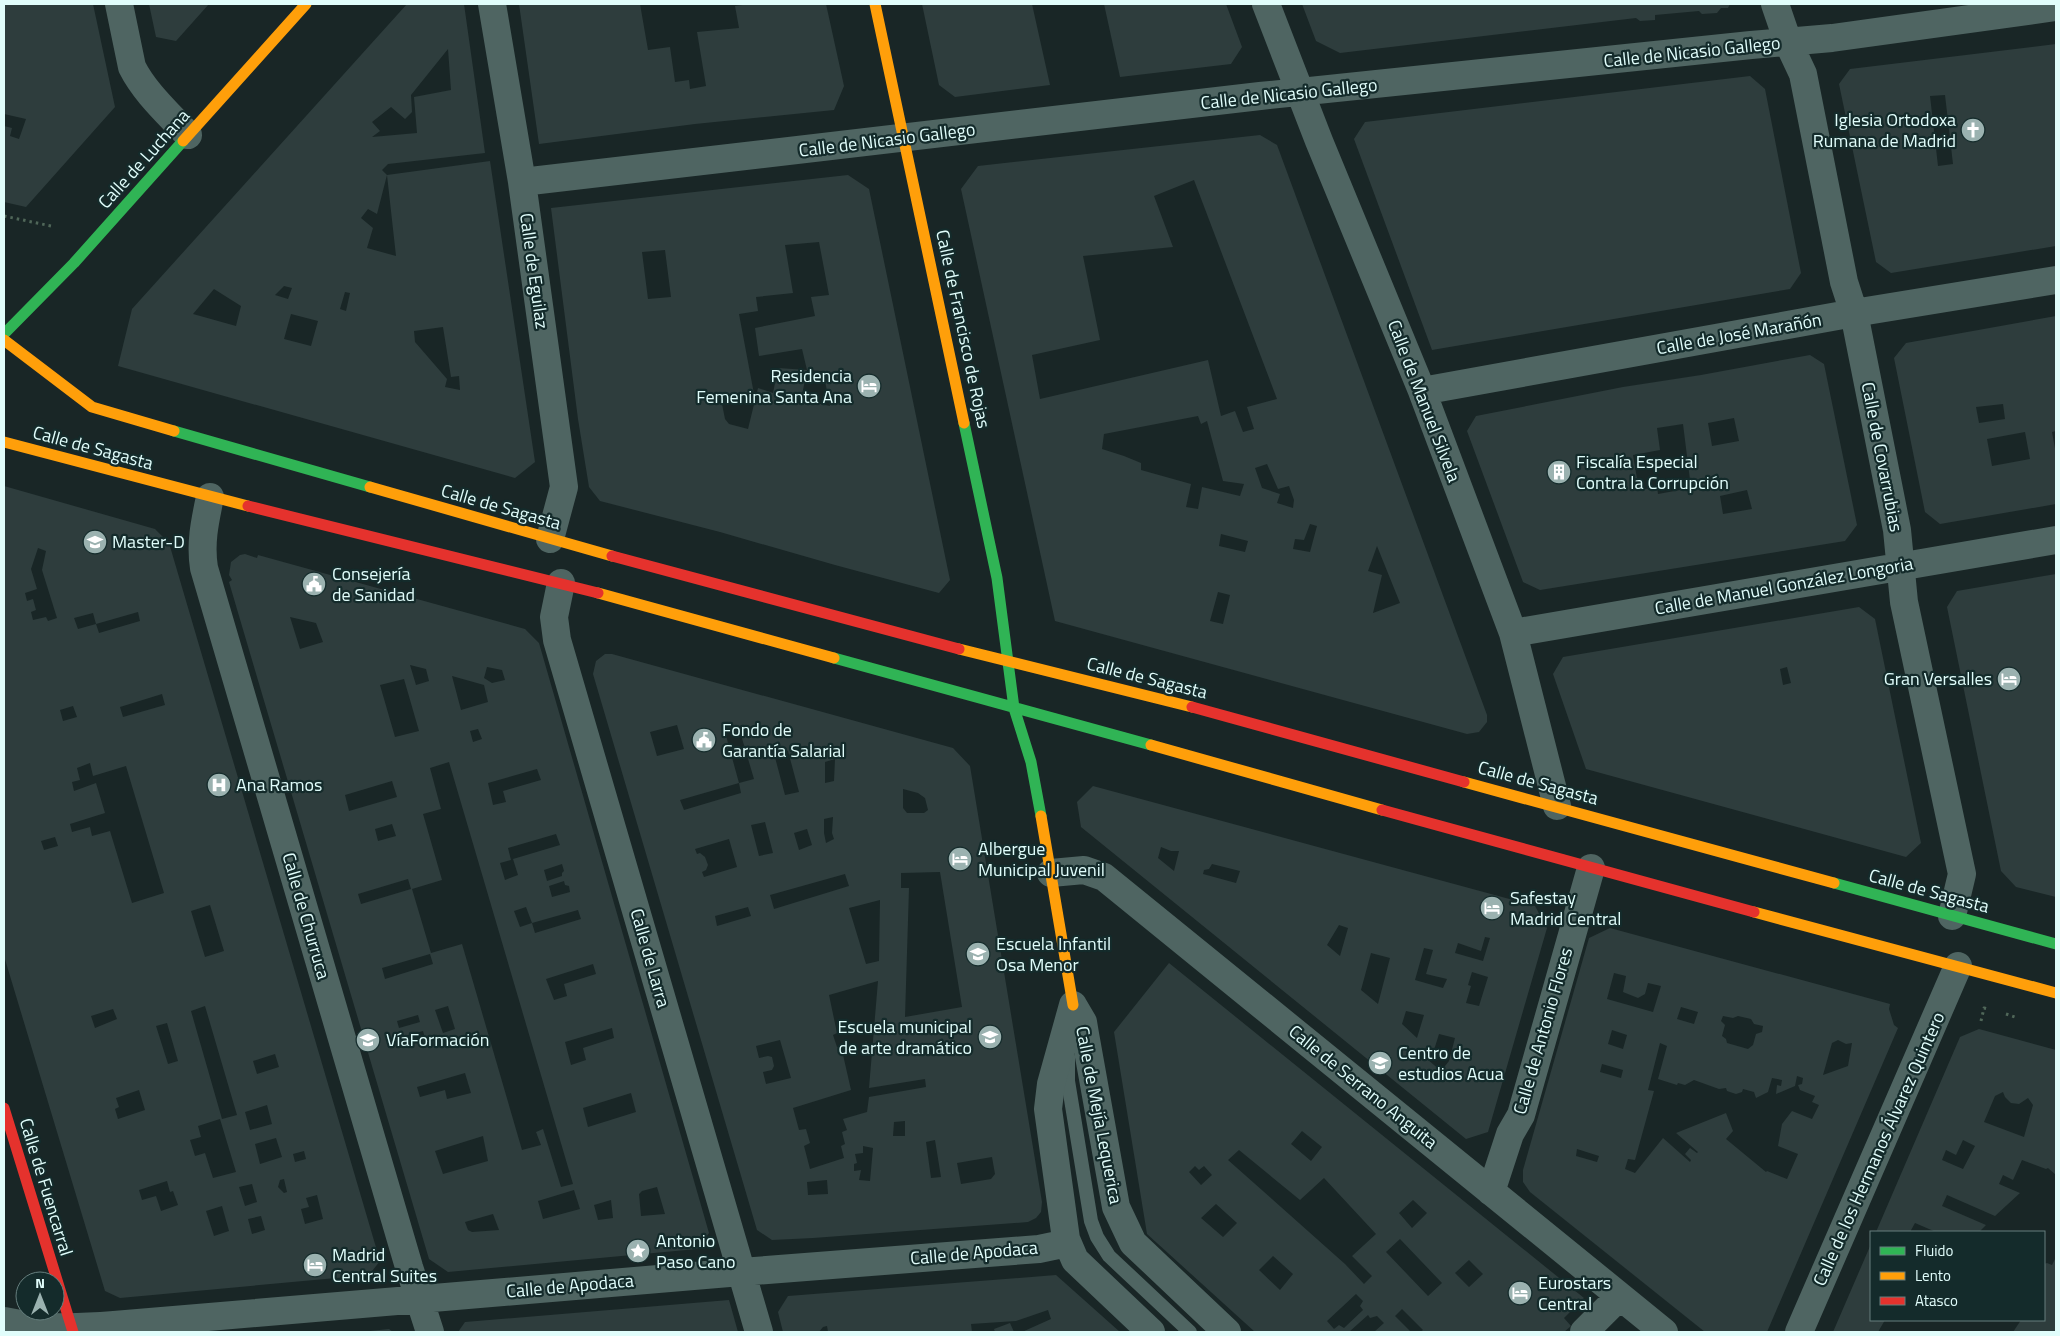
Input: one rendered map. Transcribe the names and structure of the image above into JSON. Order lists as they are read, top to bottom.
{
  "streets": {
    "main road": [
      "Calle de Luchana",
      "Calle de Francisco de Rojas",
      "Calle de Sagasta",
      "Calle de Mejía Lequerica",
      "Calle de Fuencarral"
    ],
    "street": [
      "Calle de Nicasio Gallego",
      "Calle de Eguilaz",
      "Calle de José Marañón",
      "Calle de Manuel Silvela",
      "Calle de Covarrubias",
      "Calle de Manuel González Longoria",
      "Calle de Churruca",
      "Calle de Larra",
      "Calle de Antonio Flores",
      "Calle de Serrano Anguita",
      "Calle de los Hermanos Álvarez Quintero",
      "Calle de Apodaca"
    ]
  },
  "crossings": [
    ["Calle de Nicasio Gallego", "Calle de Eguilaz"],
    ["Calle de Nicasio Gallego", "Calle de Francisco de Rojas"],
    ["Calle de Nicasio Gallego", "Calle de Manuel Silvela"],
    ["Calle de Nicasio Gallego", "Calle de Covarrubias"],
    ["Calle de Eguilaz", "Calle de Sagasta"],
    ["Calle de Francisco de Rojas", "Calle de Sagasta"],
    ["Calle de José Marañón", "Calle de Manuel Silvela"],
    ["Calle de José Marañón", "Calle de Covarrubias"],
    ["Calle de Manuel Silvela", "Calle de Sagasta"],
    ["Calle de Manuel Silvela", "Calle de Manuel González Longoria"],
    ["Calle de Sagasta", "Calle de Covarrubias"],
    ["Calle de Sagasta", "Calle de Churruca"],
    ["Calle de Sagasta", "Calle de Larra"],
    ["Calle de Sagasta", "Calle de Antonio Flores"],
    ["Calle de Sagasta", "Calle de Mejía Lequerica"],
    ["Calle de Sagasta", "Calle de los Hermanos Álvarez Quintero"],
    ["Calle de Covarrubias", "Calle de Manuel González Longoria"],
    ["Calle de Churruca", "Calle de Apodaca"],
    ["Calle de Larra", "Calle de Apodaca"],
    ["Calle de Antonio Flores", "Calle de Serrano Anguita"],
    ["Calle de Serrano Anguita", "Calle de Mejía Lequerica"],
    ["Calle de Mejía Lequerica", "Calle de Apodaca"],
    ["Calle de Fuencarral", "Calle de Apodaca"]
  ],
  "places": {
    "church": ["Iglesia Ortodoxa Rumana de Madrid"],
    "hotel": [
      "Residencia Femenina Santa Ana",
      "Gran Versalles",
      "Albergue Municipal Juvenil",
      "Safestay Madrid Central",
      "Madrid Central Suites",
      "Eurostars Central"
    ],
    "building": ["Fiscalía Especial Contra la Corrupción"],
    "school or university": [
      "Master-D",
      "Escuela Infantil Osa Menor",
      "Escuela municipal de arte dramático",
      "VíaFormación",
      "Centro de estudios Acua"
    ],
    "public building": ["Consejería de Sanidad", "Fondo de Garantía Salarial"],
    "hospital": ["Ana Ramos"],
    "place": ["Antonio Paso Cano"]
  },
  "legend": ["Fluido", "Lento", "Atasco"],
  "north": "top"
}
